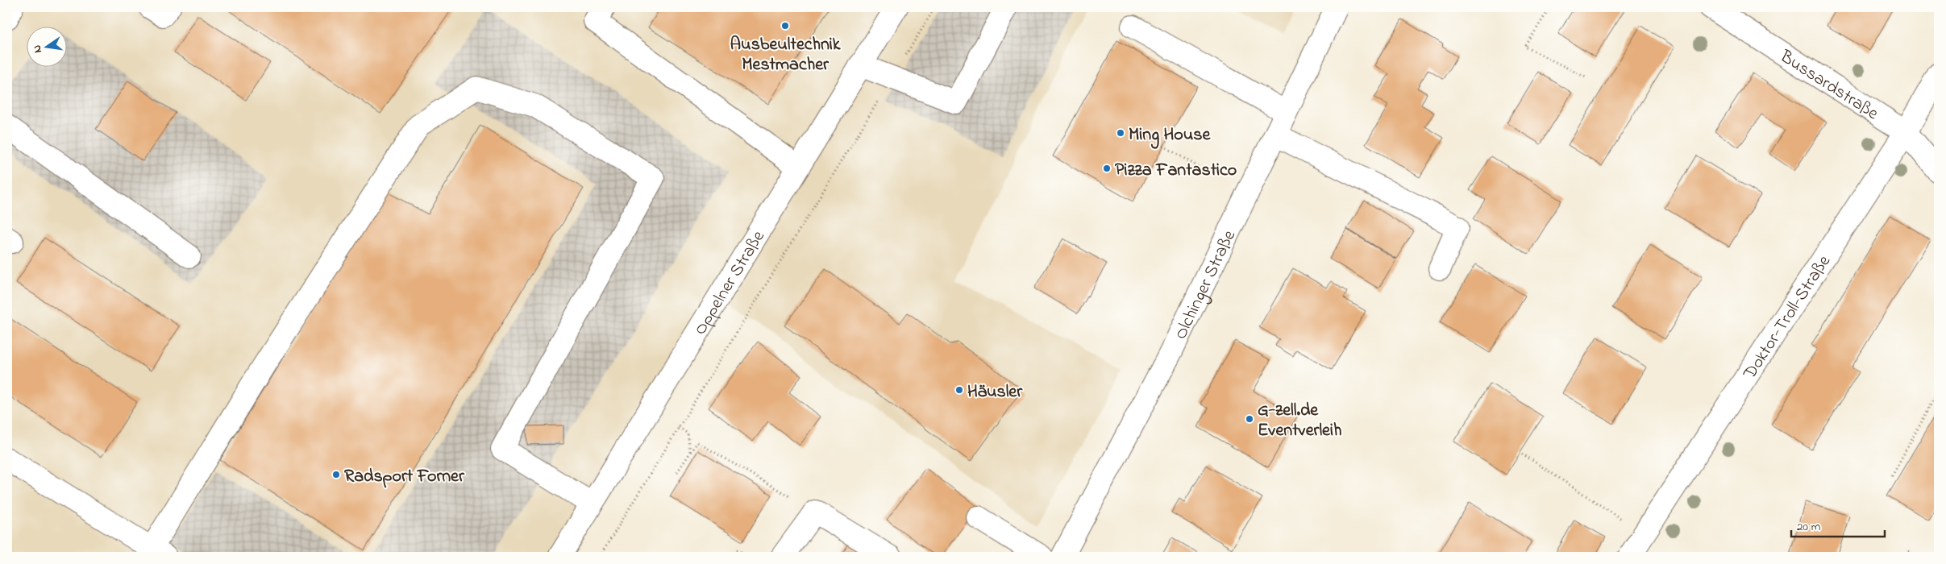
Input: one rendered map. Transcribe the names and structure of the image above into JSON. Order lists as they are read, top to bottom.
{
  "streets": {
    "street": [
      "Bussardstraße",
      "Oppelner Straße",
      "Olchinger Straße",
      "Doktor-Troll-Straße"
    ]
  },
  "crossings": [
    ["Bussardstraße", "Doktor-Troll-Straße"]
  ],
  "places": [
    "Ausbeultechnik Mestmacher",
    "Ming House",
    "Pizza Fantastico",
    "Häusler",
    "G-zell.de Eventverleih",
    "Radsport Forner"
  ],
  "scale_bar": "20 m",
  "north": "left"
}
